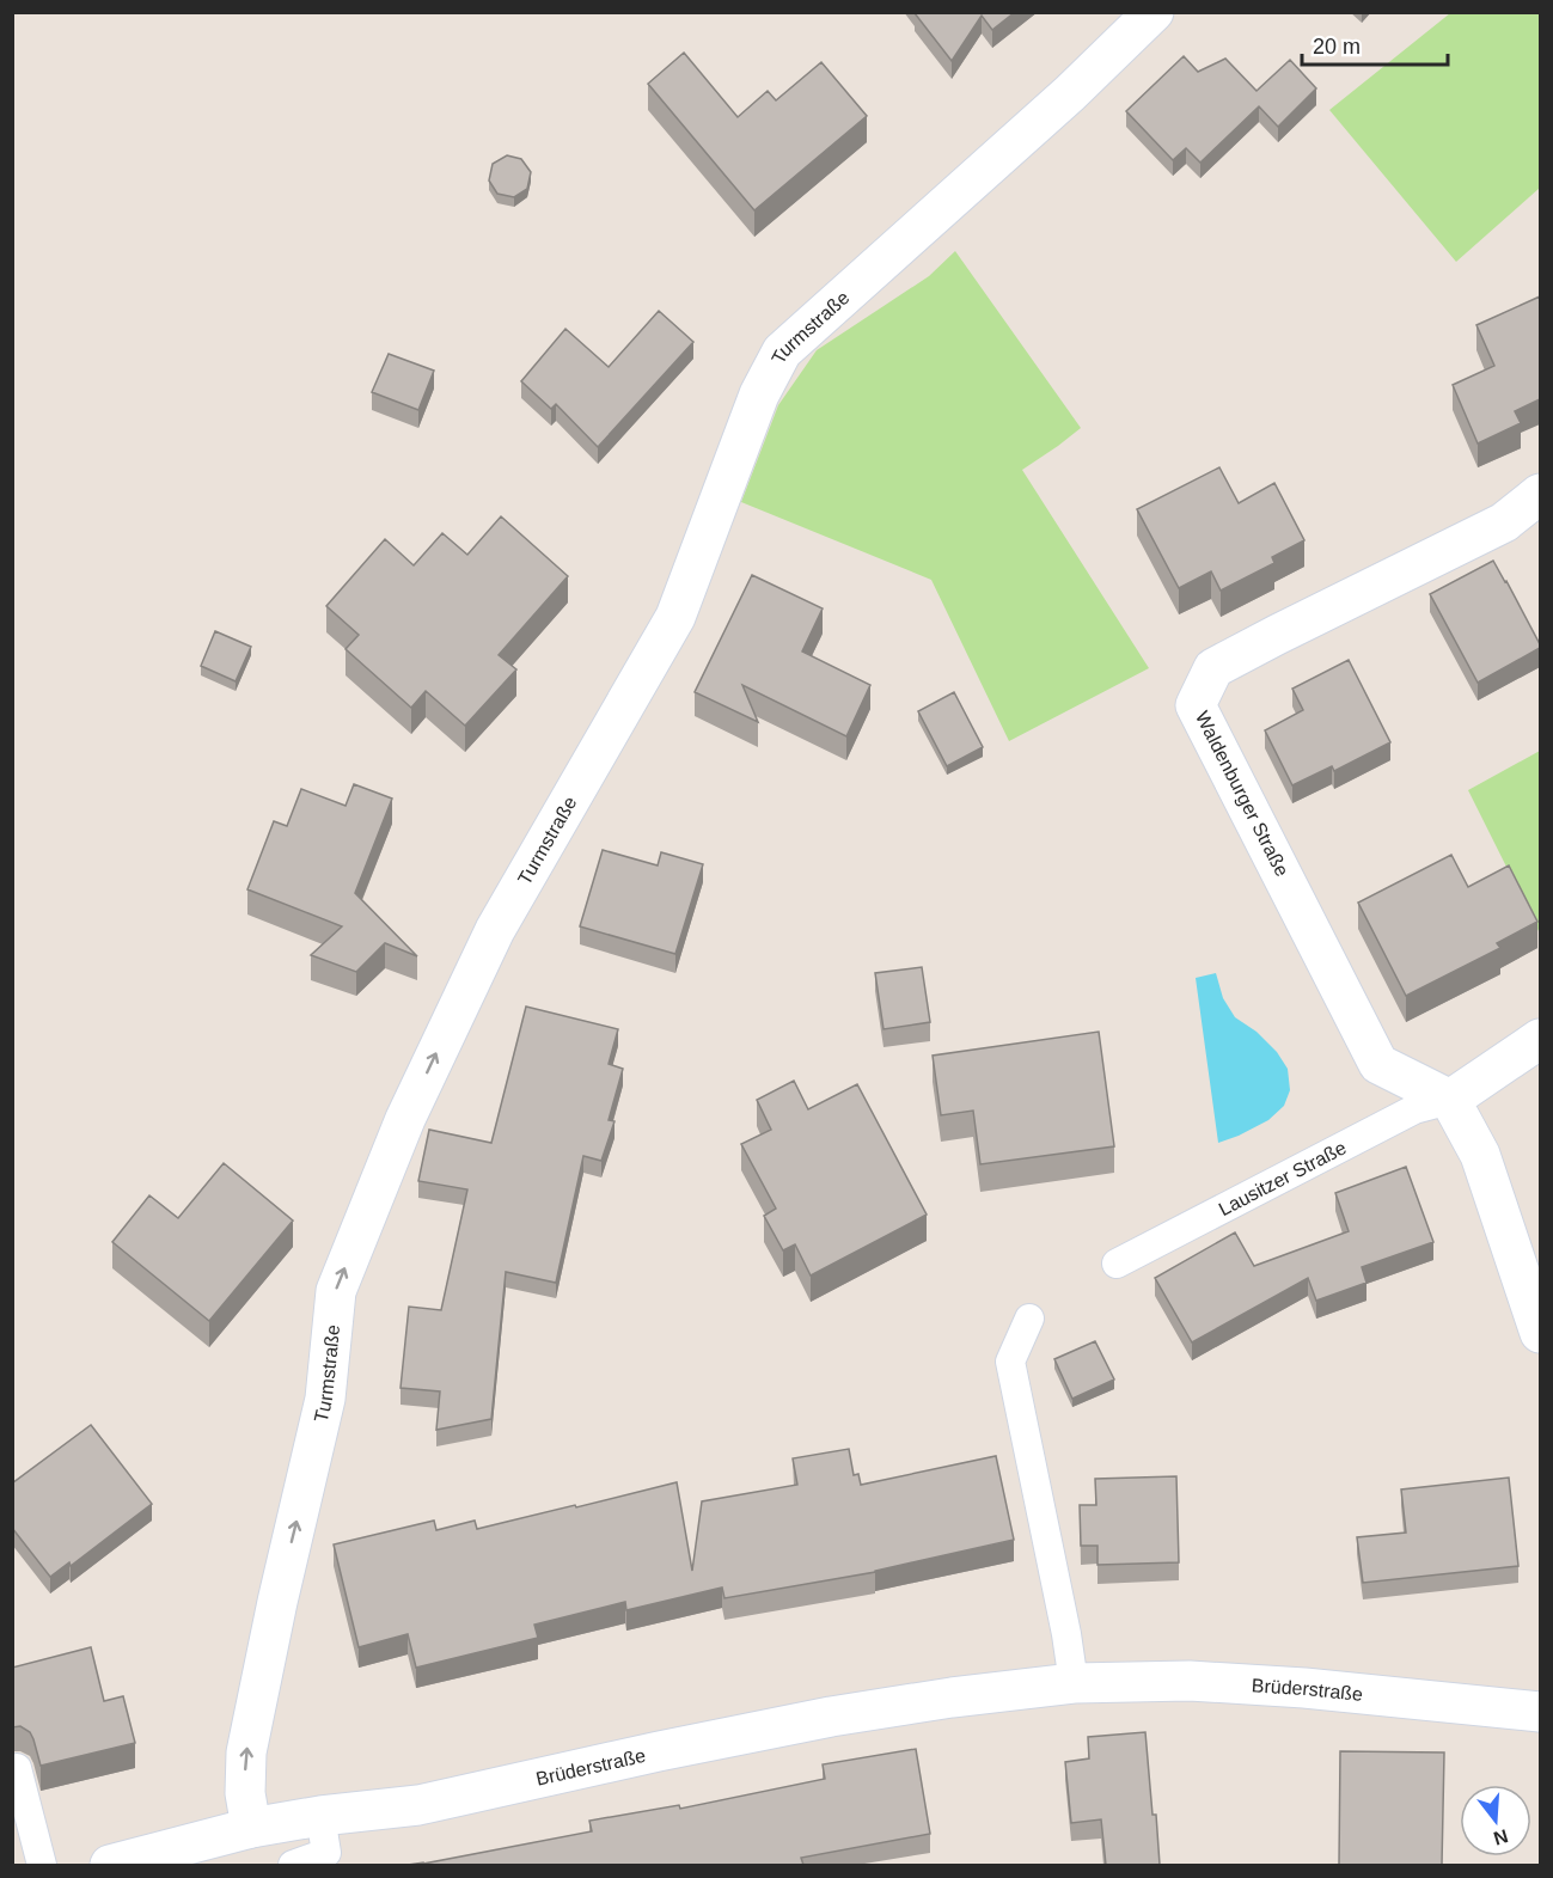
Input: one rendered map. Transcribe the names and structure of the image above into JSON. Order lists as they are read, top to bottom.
{
  "streets": {
    "street": [
      "Turmstraße",
      "Waldenburger Straße",
      "Lausitzer Straße",
      "Brüderstraße"
    ]
  },
  "crossings": [
    ["Turmstraße", "Brüderstraße"],
    ["Waldenburger Straße", "Lausitzer Straße"]
  ],
  "one_way": ["Turmstraße"],
  "scale_bar": "20 m",
  "north": "bottom"
}
